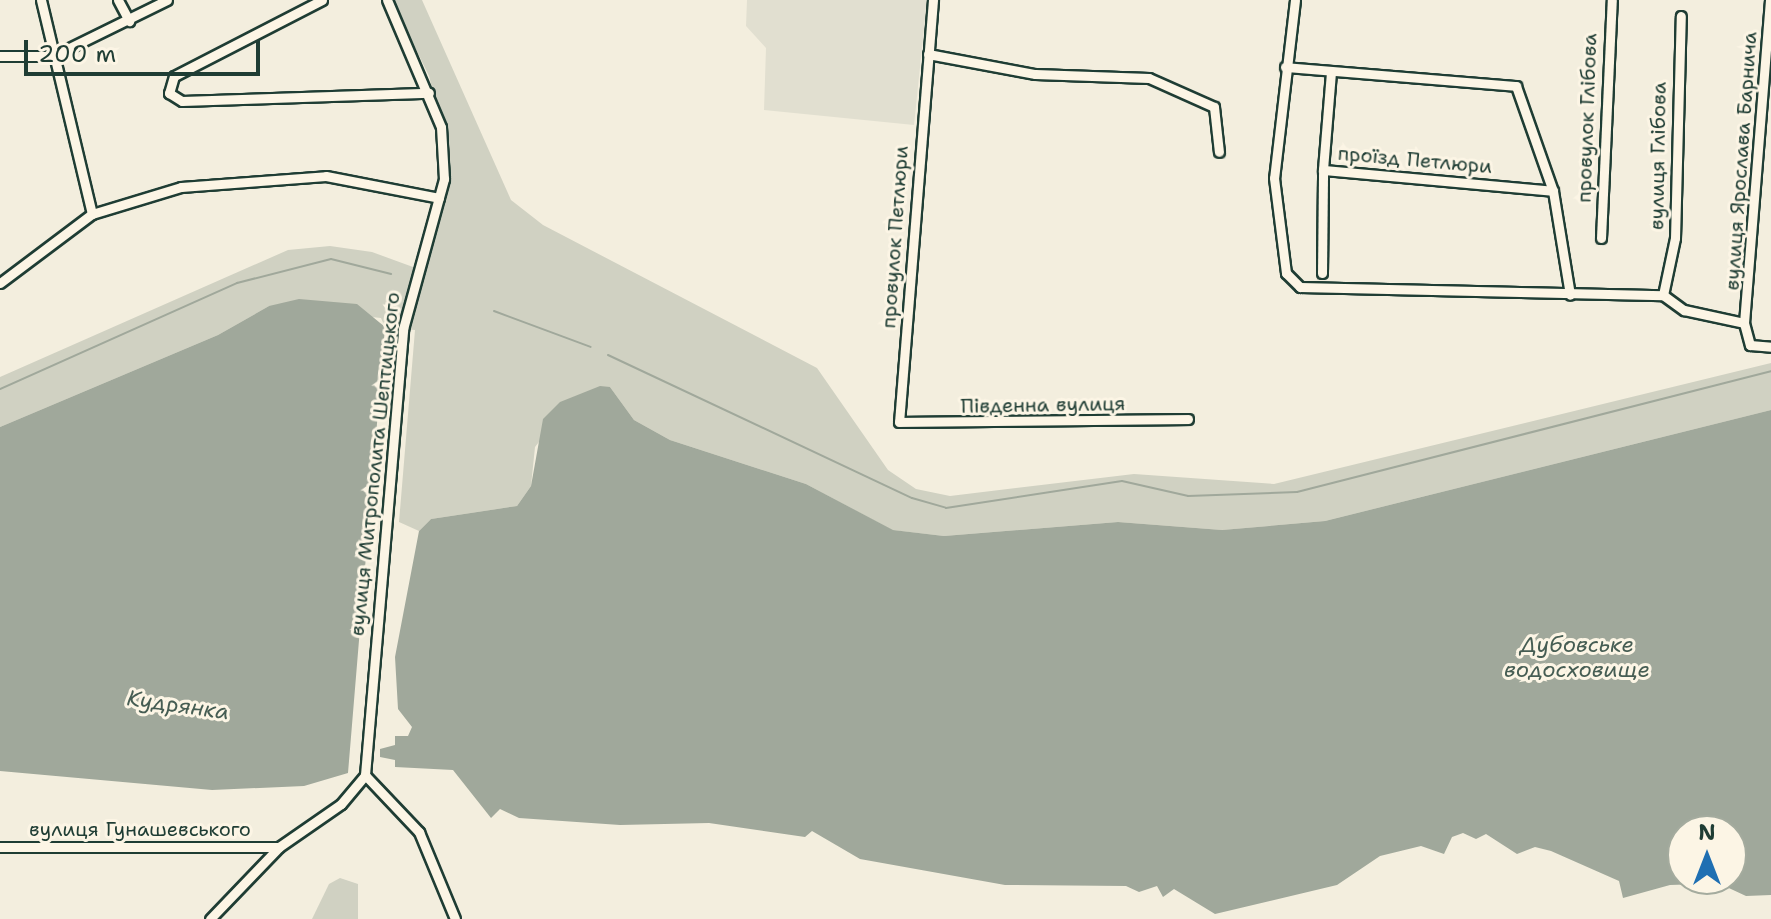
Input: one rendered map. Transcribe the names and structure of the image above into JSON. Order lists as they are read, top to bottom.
{
  "streets": {
    "street": [
      "провулок Глібова",
      "вулиця Глібова",
      "проїзд Петлюри",
      "вулиця Ярослава Барнича",
      "провулок Петлюри",
      "Південна вулиця",
      "вулиця Митрополита Шептицького",
      "вулиця Гунашевського"
    ]
  },
  "crossings": [
    ["провулок Петлюри", "Південна вулиця"]
  ],
  "water": ["Дубовське водосховище", "Кудрянка"],
  "scale_bar": "200 m",
  "north": "top"
}
